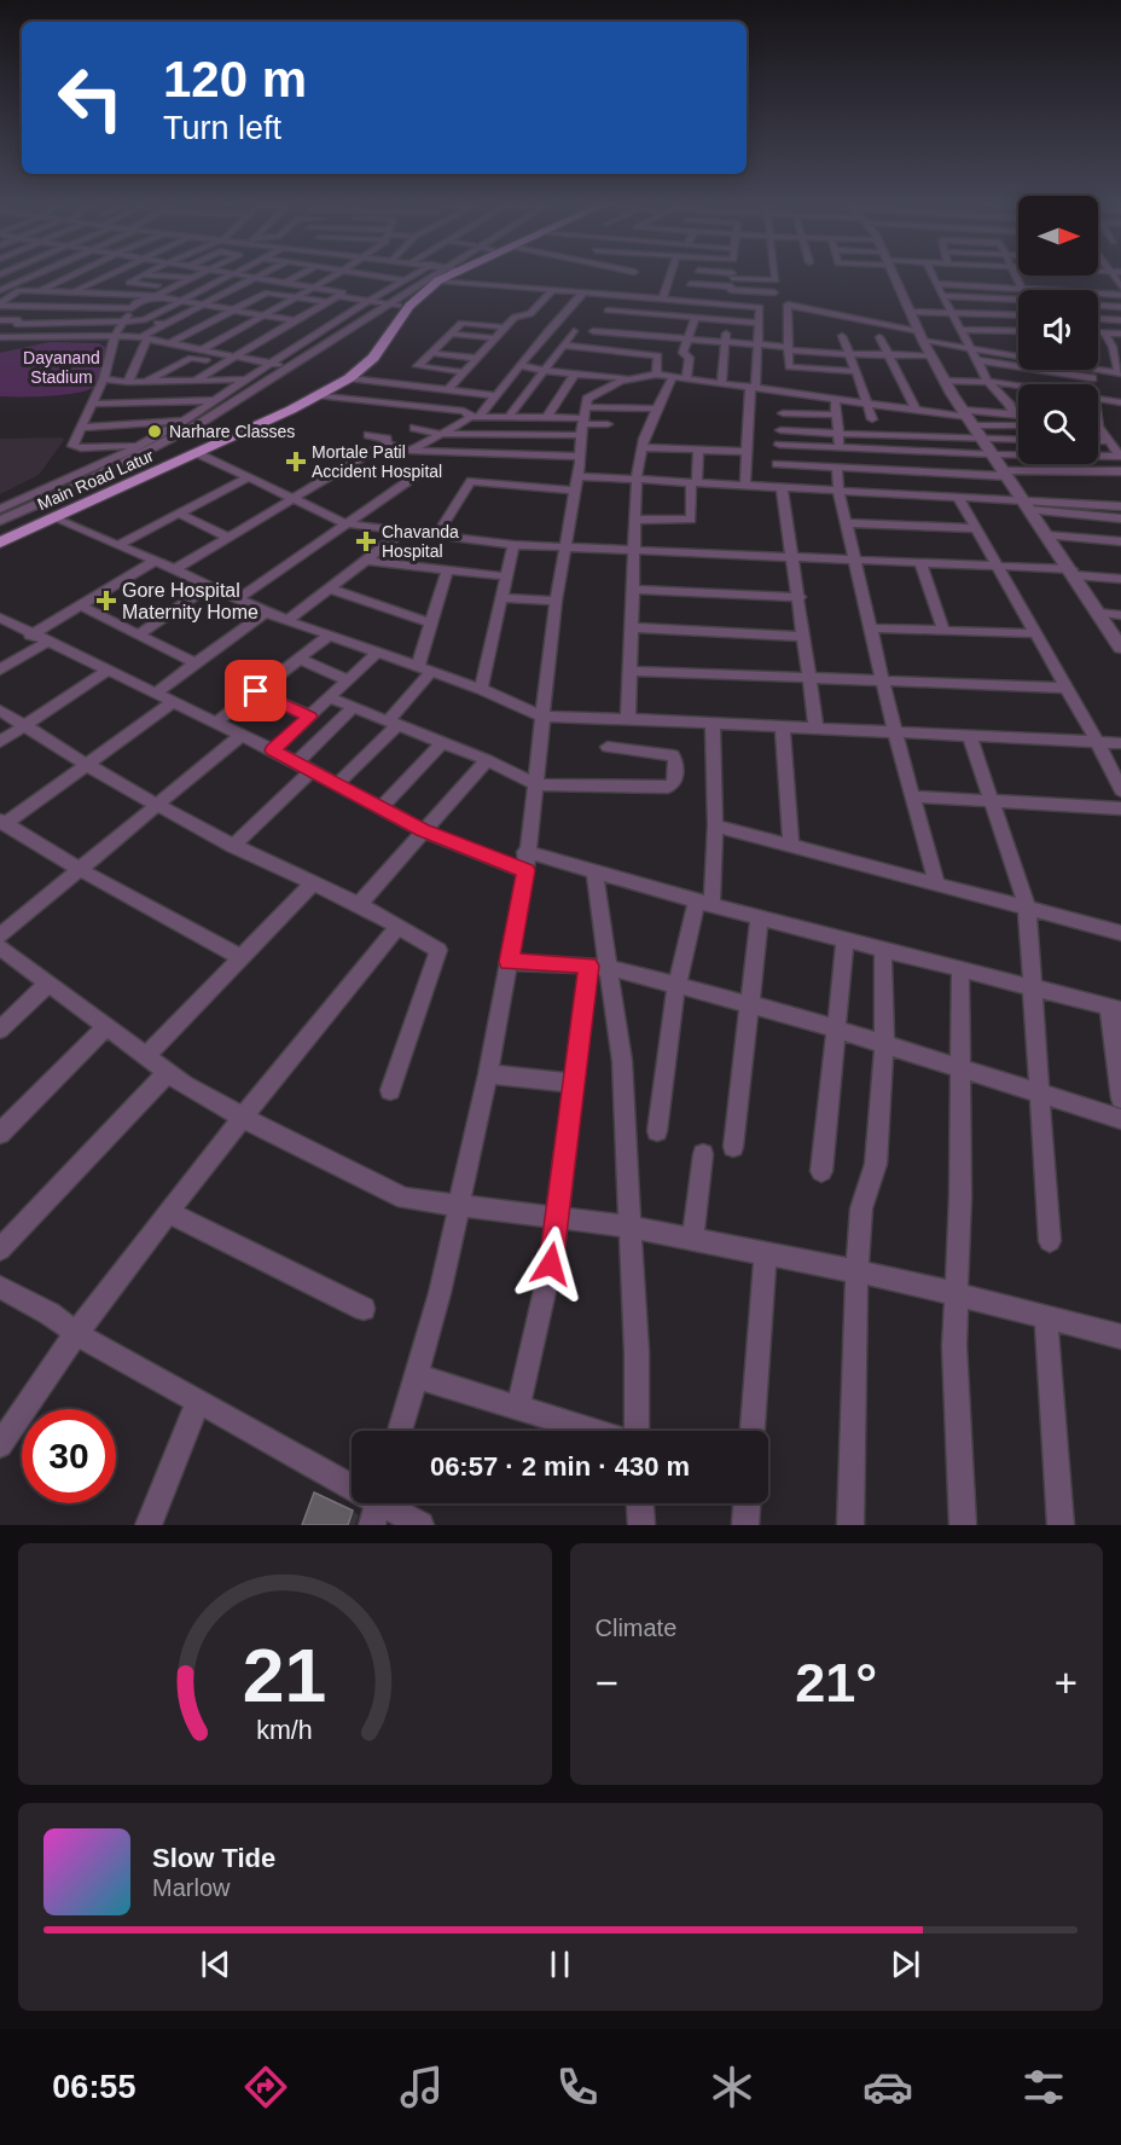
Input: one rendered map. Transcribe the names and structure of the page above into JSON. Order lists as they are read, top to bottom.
{
  "streets": {
    "main road": ["Main Road Latur"]
  },
  "parks": ["Dayanand Stadium"],
  "places": {
    "other": ["Narhare Classes"],
    "health": ["Mortale Patil Accident Hospital", "Chavanda Hospital", "Gore Hospital Maternity Home"]
  },
  "north": "right",
  "page": {
    "turn": ["120 m", "Turn left"],
    "limit": "30",
    "trip": "06:57 · 2 min · 430 m",
    "tile": "Climate",
    "heat": ["−", "21°", "+"],
    "song": ["Slow Tide", "Marlow"],
    "tabs": "06:55",
    "gauge": ["21", "km/h"]
  }
}
